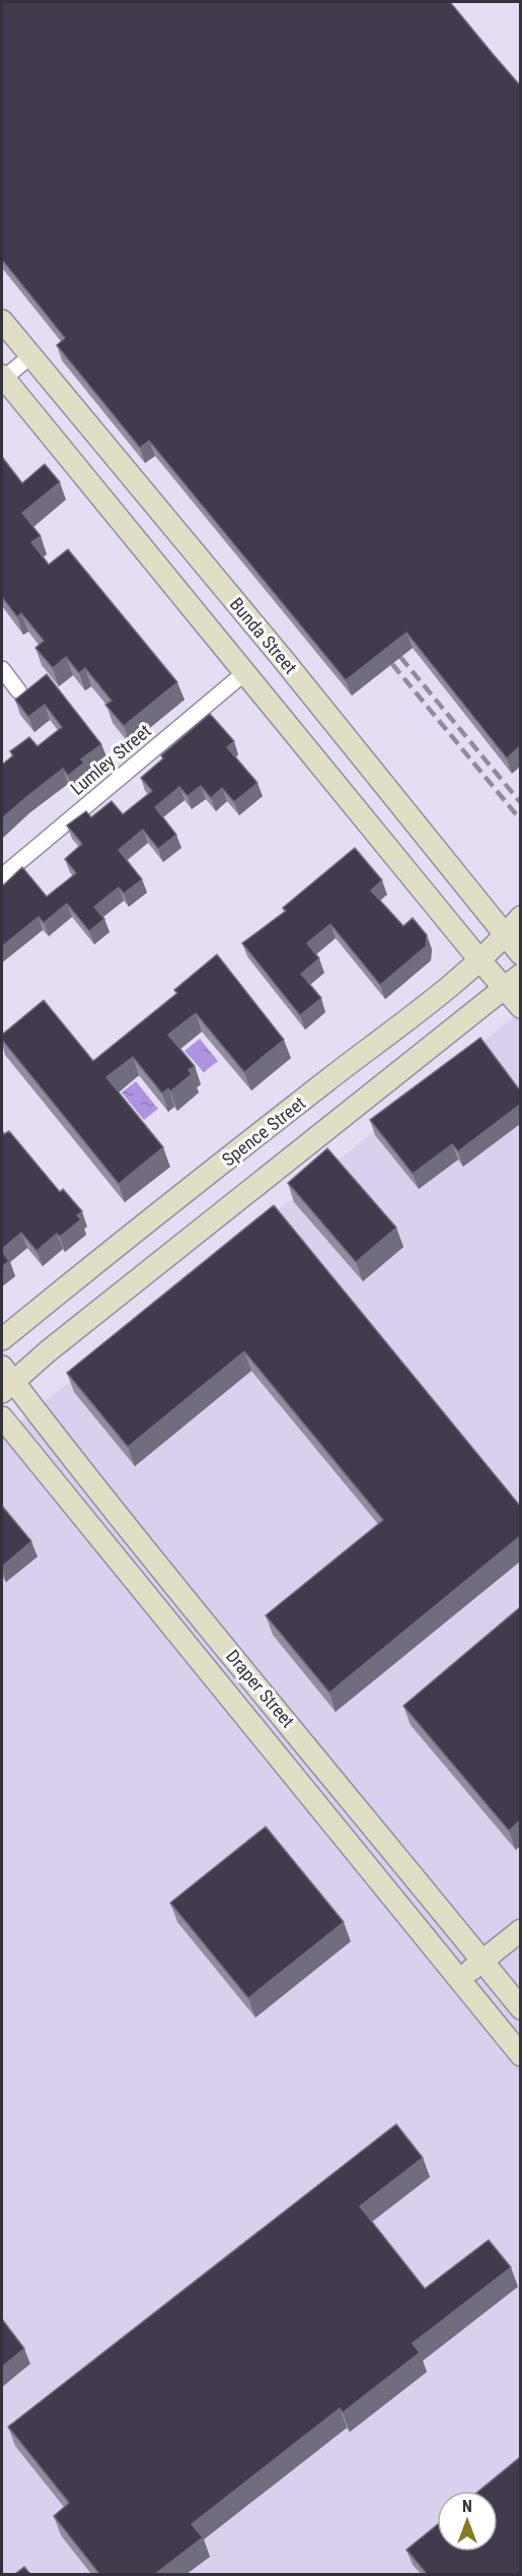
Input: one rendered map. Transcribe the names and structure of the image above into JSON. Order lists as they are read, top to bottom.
{
  "streets": {
    "street": [
      "Bunda Street",
      "Lumley Street",
      "Spence Street",
      "Draper Street"
    ]
  },
  "crossings": [
    ["Bunda Street", "Lumley Street"],
    ["Bunda Street", "Spence Street"],
    ["Spence Street", "Draper Street"]
  ],
  "north": "top"
}
